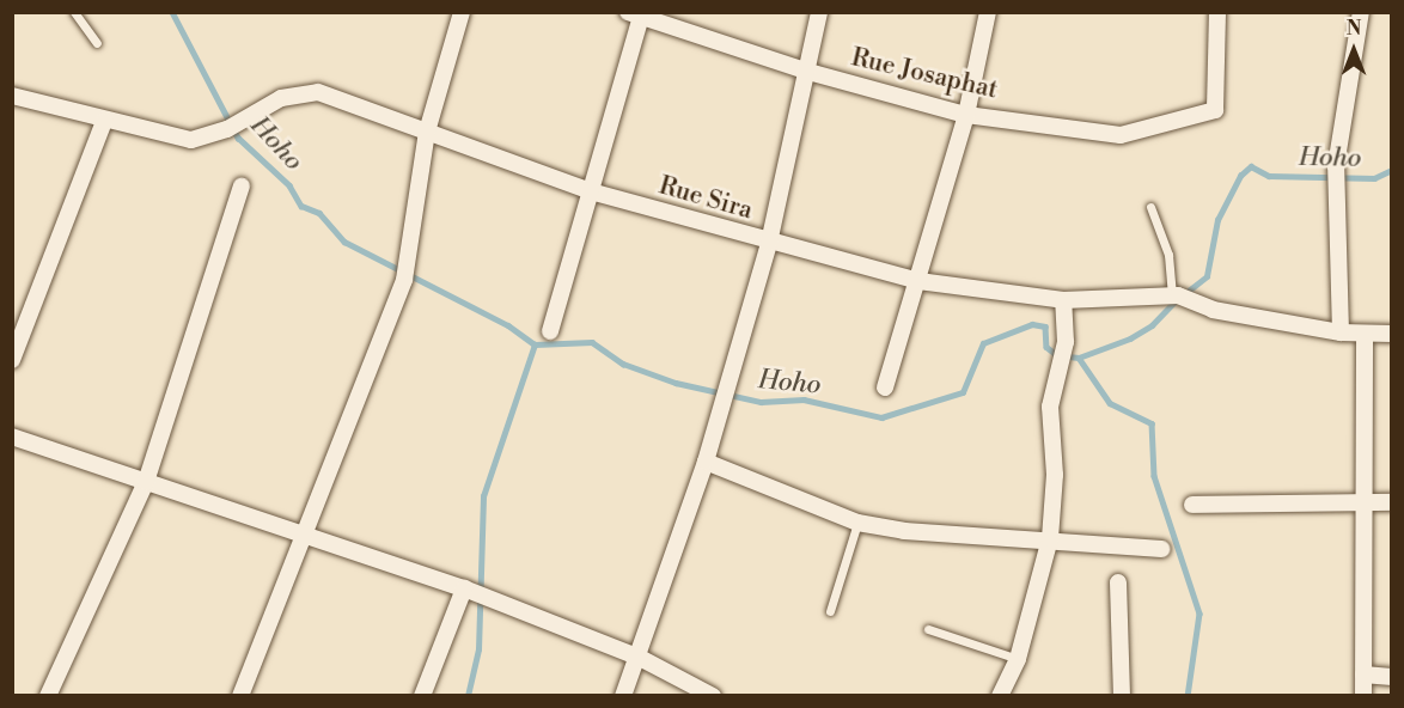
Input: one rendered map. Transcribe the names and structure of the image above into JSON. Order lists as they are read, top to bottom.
{
  "streets": {
    "street": ["Rue Josaphat", "Rue Sira"]
  },
  "water": ["Hoho"],
  "north": "top"
}
